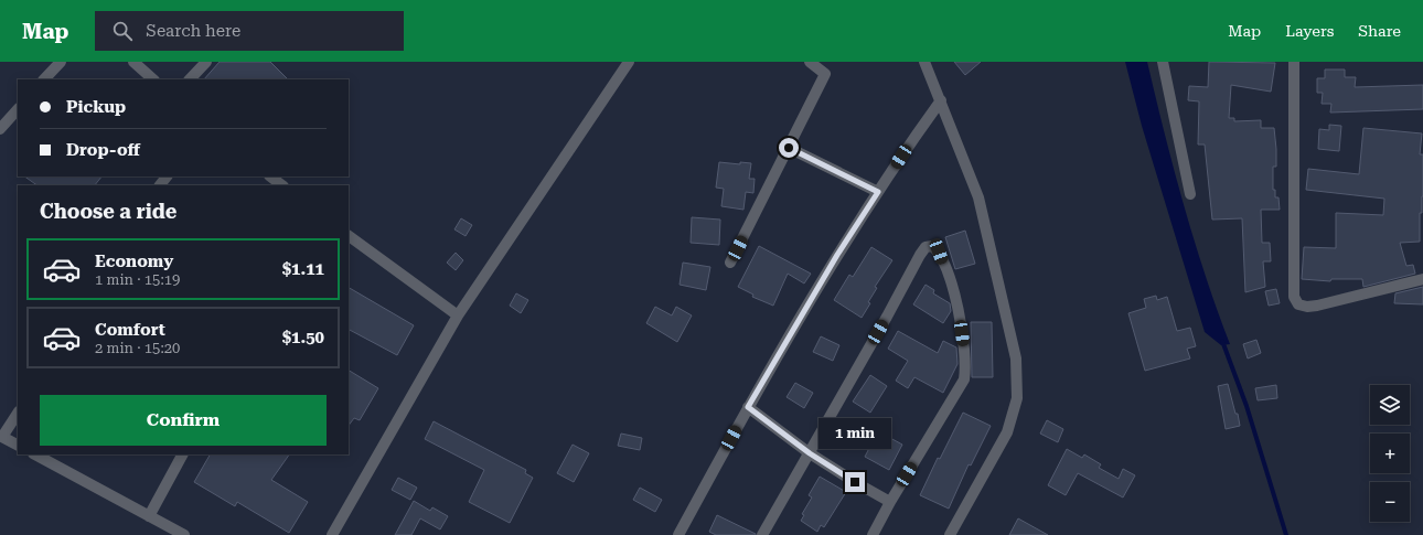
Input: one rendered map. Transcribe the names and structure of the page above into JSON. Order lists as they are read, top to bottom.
{
  "page": {
    "header": "Map",
    "search": "Search here",
    "nav": ["Map", "Layers", "Share"],
    "banner": ["Pickup", "Drop-off"],
    "heading": "Choose a ride",
    "list": [
      {
        "name": "Economy",
        "note": "1 min · 15:19",
        "value": "$1.11"
      },
      {
        "name": "Comfort",
        "note": "2 min · 15:20",
        "value": "$1.50"
      }
    ],
    "map_buttons": ["+", "−"],
    "buttons": "Confirm",
    "bubble": "1 min"
  }
}
